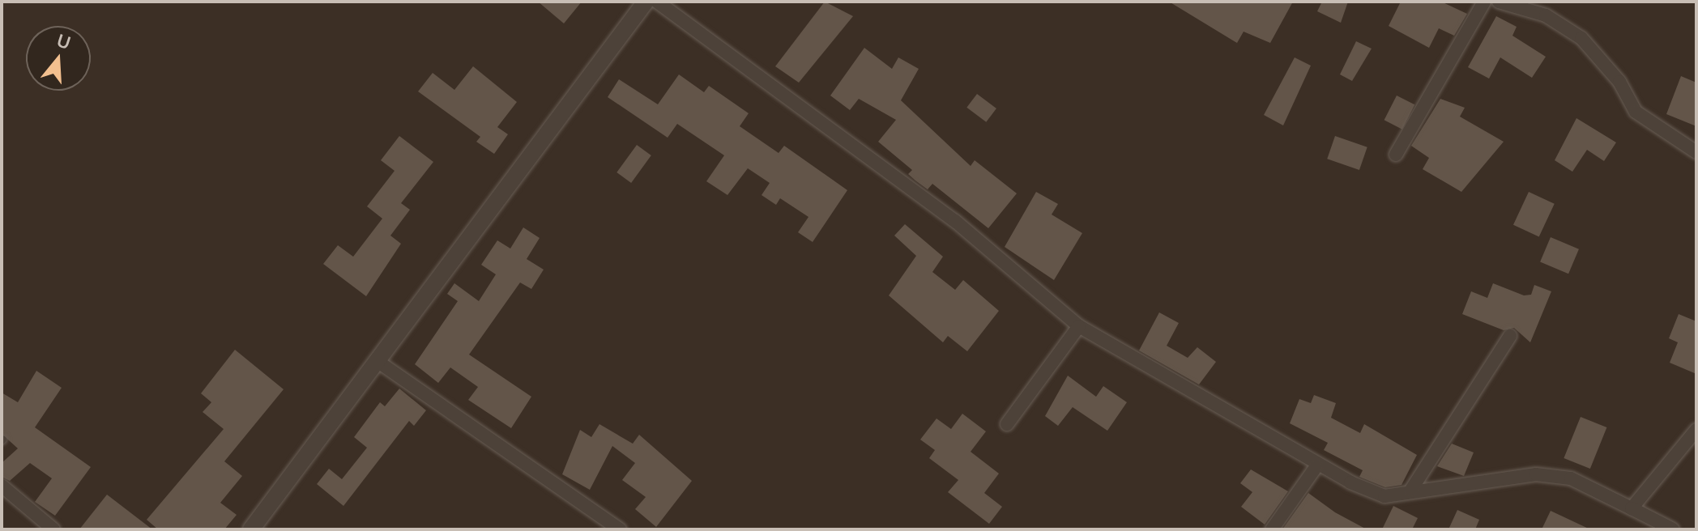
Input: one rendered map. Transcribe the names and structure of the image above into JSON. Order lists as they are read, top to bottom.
{
  "north": "top"
}
